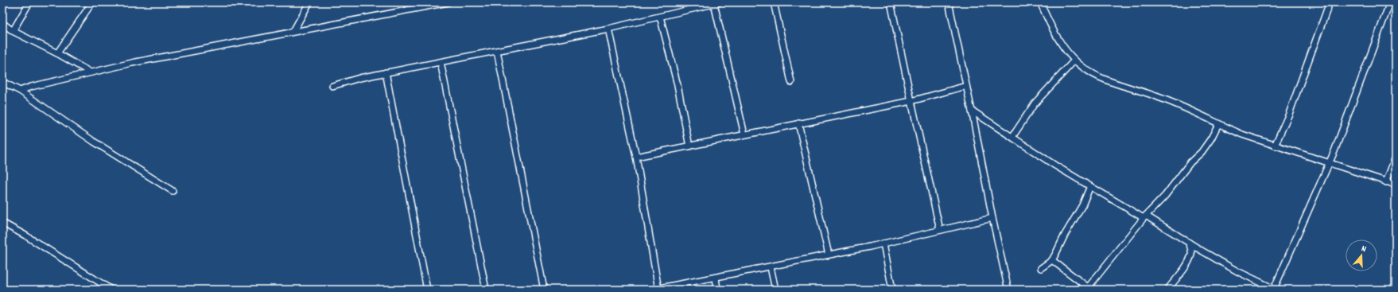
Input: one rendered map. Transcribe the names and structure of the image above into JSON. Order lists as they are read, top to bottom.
{
  "north": "top"
}
